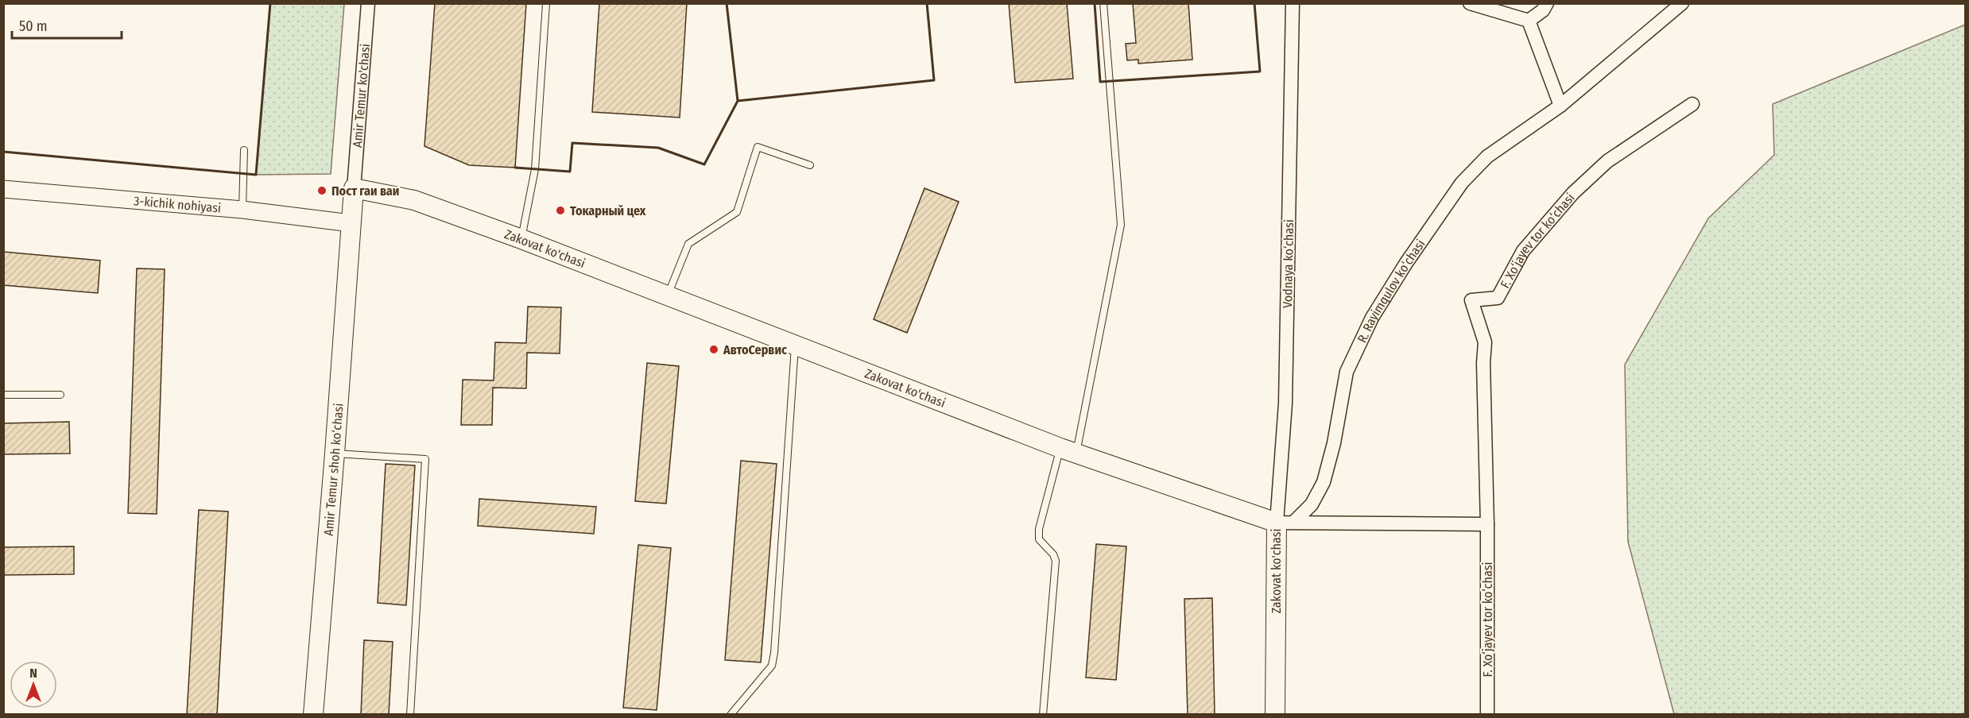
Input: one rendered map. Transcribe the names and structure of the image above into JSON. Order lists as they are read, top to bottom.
{
  "streets": {
    "main road": ["Zakovat ko'chasi", "Amir Temur shoh ko‘chasi"],
    "street": [
      "Amir Temur ko'chasi",
      "3-kichik nohiyasi",
      "F. Xo‘jayev tor ko‘chasi",
      "Vodnaya ko‘chasi",
      "R. Rayimqulov ko‘chasi"
    ]
  },
  "crossings": [
    ["Amir Temur ko'chasi", "Zakovat ko'chasi"],
    ["Amir Temur ko'chasi", "Amir Temur shoh ko‘chasi"],
    ["3-kichik nohiyasi", "Amir Temur shoh ko‘chasi"],
    ["Zakovat ko'chasi", "Vodnaya ko‘chasi"],
    ["Zakovat ko'chasi", "R. Rayimqulov ko‘chasi"],
    ["Zakovat ko'chasi", "Amir Temur shoh ko‘chasi"],
    ["Vodnaya ko‘chasi", "R. Rayimqulov ko‘chasi"]
  ],
  "places": ["Пост гаи ваи", "Токарный цех", "АвтоСервис"],
  "scale_bar": "50 m",
  "north": "top"
}
